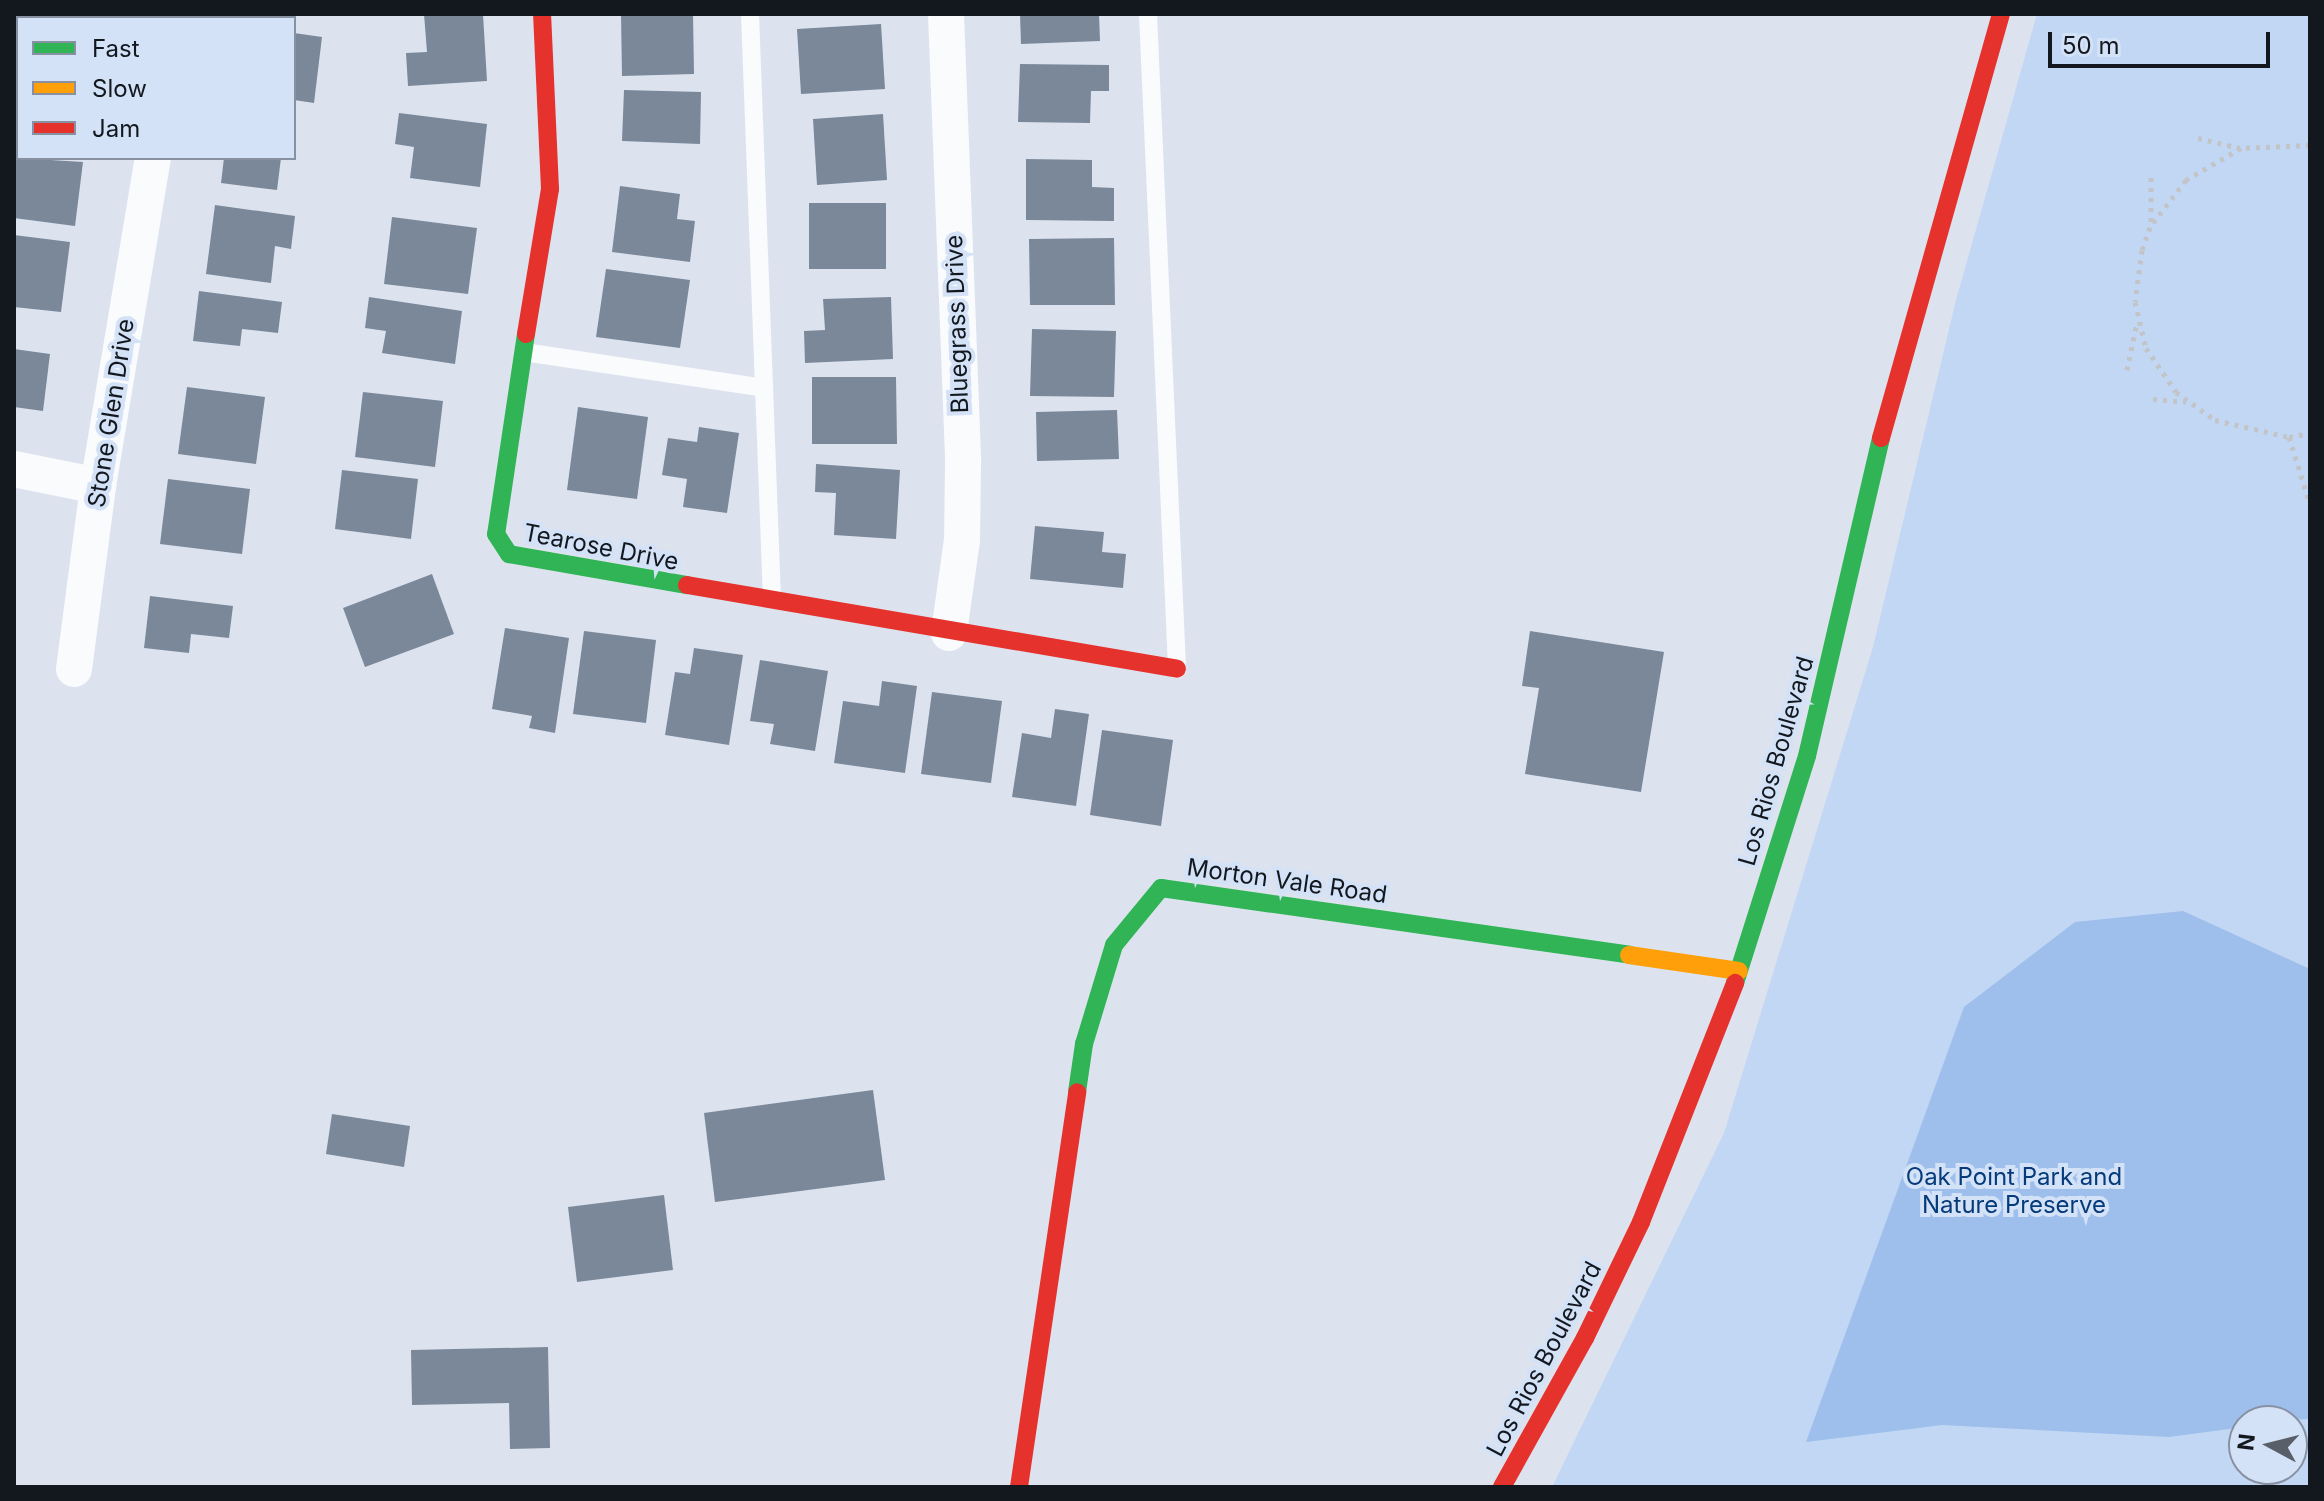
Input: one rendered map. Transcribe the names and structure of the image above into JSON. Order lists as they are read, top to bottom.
{
  "streets": {
    "street": [
      "Bluegrass Drive",
      "Stone Glen Drive",
      "Tearose Drive",
      "Los Rios Boulevard",
      "Morton Vale Road"
    ]
  },
  "crossings": [
    ["Bluegrass Drive", "Tearose Drive"],
    ["Los Rios Boulevard", "Morton Vale Road"]
  ],
  "parks": ["Oak Point Park and Nature Preserve"],
  "legend": ["Fast", "Slow", "Jam"],
  "scale_bar": "50 m",
  "north": "left"
}
